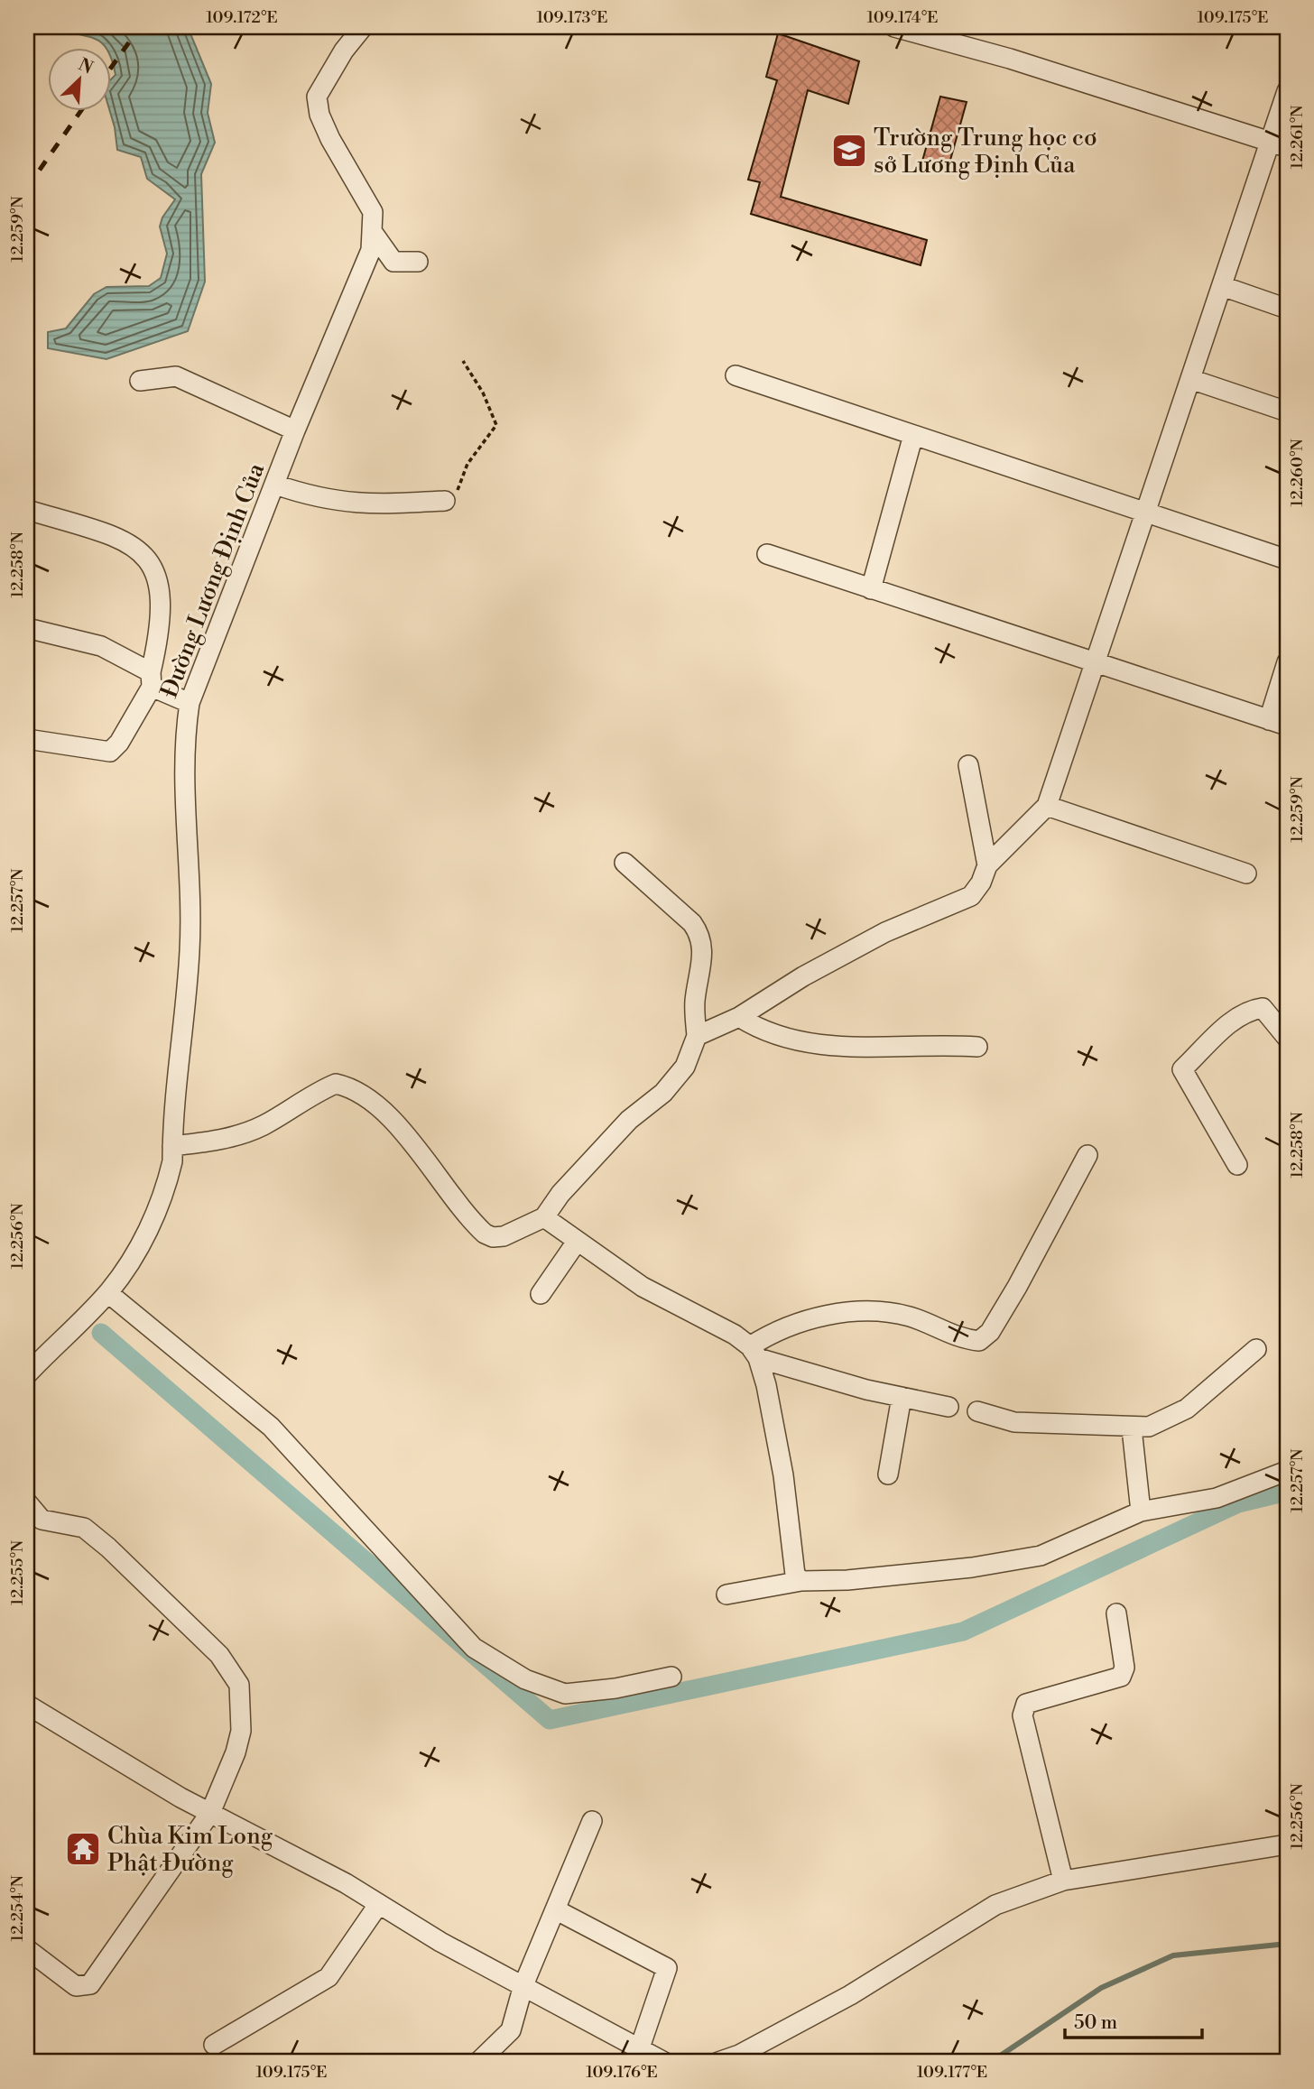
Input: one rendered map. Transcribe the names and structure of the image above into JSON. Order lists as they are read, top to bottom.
{
  "streets": {
    "street": ["Đường Lương Định Của"]
  },
  "places": {
    "school or university": ["Trường Trung học cơ sở Lương Định Của"],
    "temple": ["Chùa Kim Long Phật Đường"]
  },
  "scale_bar": "50 m",
  "north": "top right",
  "coordinates": [
    "109.172°E",
    "109.173°E",
    "109.174°E",
    "109.175°E",
    "12.261°N",
    "12.259°N",
    "12.260°N",
    "12.258°N",
    "12.257°N",
    "12.256°N",
    "12.255°N",
    "12.254°N",
    "109.176°E",
    "109.177°E"
  ]
}
